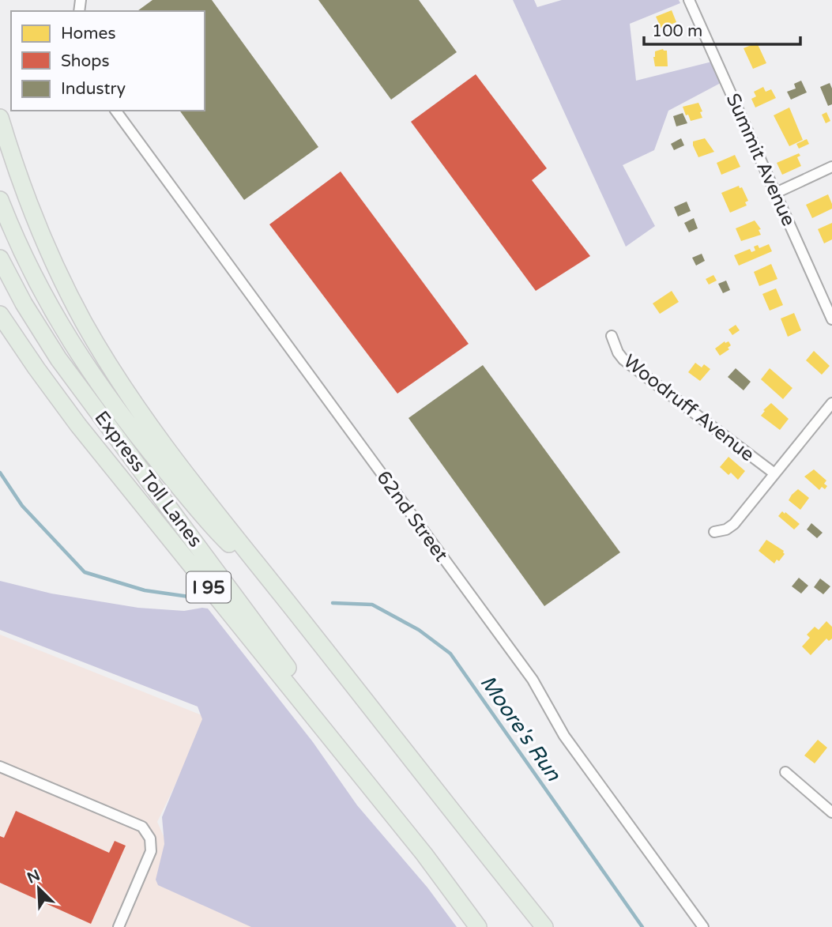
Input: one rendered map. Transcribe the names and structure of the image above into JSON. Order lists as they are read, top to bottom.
{
  "streets": {
    "highway": ["Express Toll Lanes", "I 95"],
    "street": ["Summit Avenue", "Woodruff Avenue", "62nd Street"]
  },
  "crossings": [
    ["Express Toll Lanes", "I 95"]
  ],
  "water": ["Moore's Run"],
  "legend": ["Homes", "Shops", "Industry"],
  "scale_bar": "100 m",
  "north": "top left"
}
